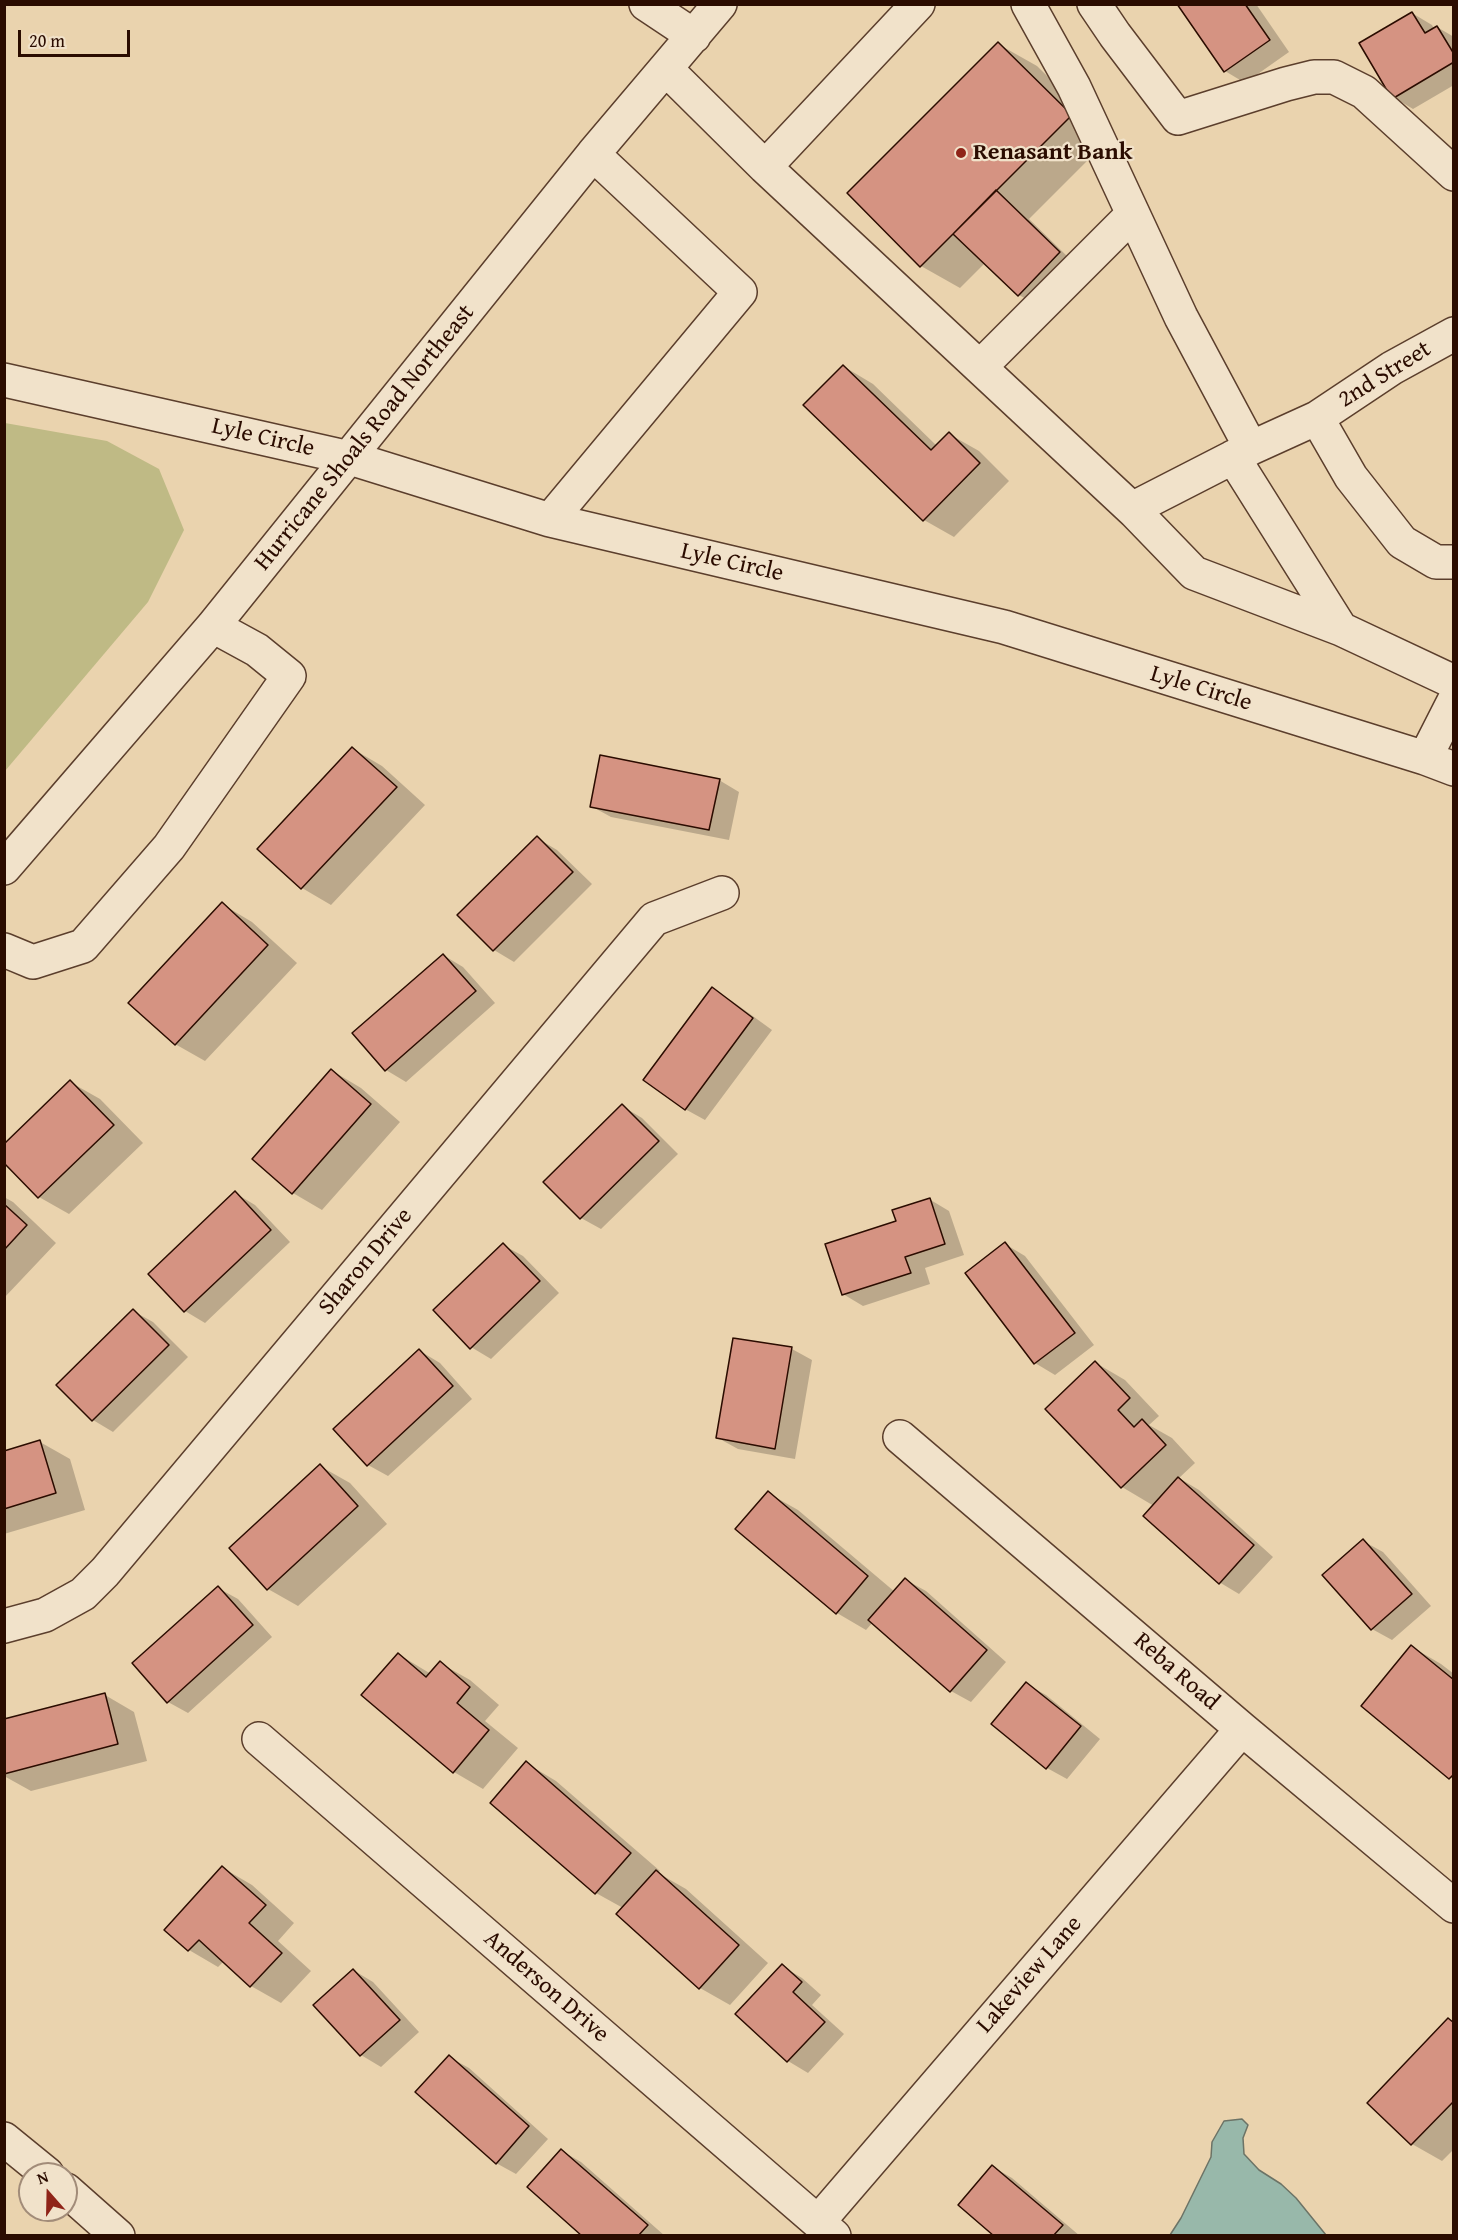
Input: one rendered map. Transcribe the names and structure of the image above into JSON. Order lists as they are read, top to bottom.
{
  "streets": {
    "street": [
      "2nd Street",
      "Lyle Circle",
      "Hurricane Shoals Road Northeast",
      "Sharon Drive",
      "Reba Road",
      "Lakeview Lane",
      "Anderson Drive"
    ]
  },
  "crossings": [
    ["Lyle Circle", "Hurricane Shoals Road Northeast"],
    ["Reba Road", "Lakeview Lane"],
    ["Lakeview Lane", "Anderson Drive"]
  ],
  "places": ["Renasant Bank"],
  "scale_bar": "20 m",
  "north": "top"
}
